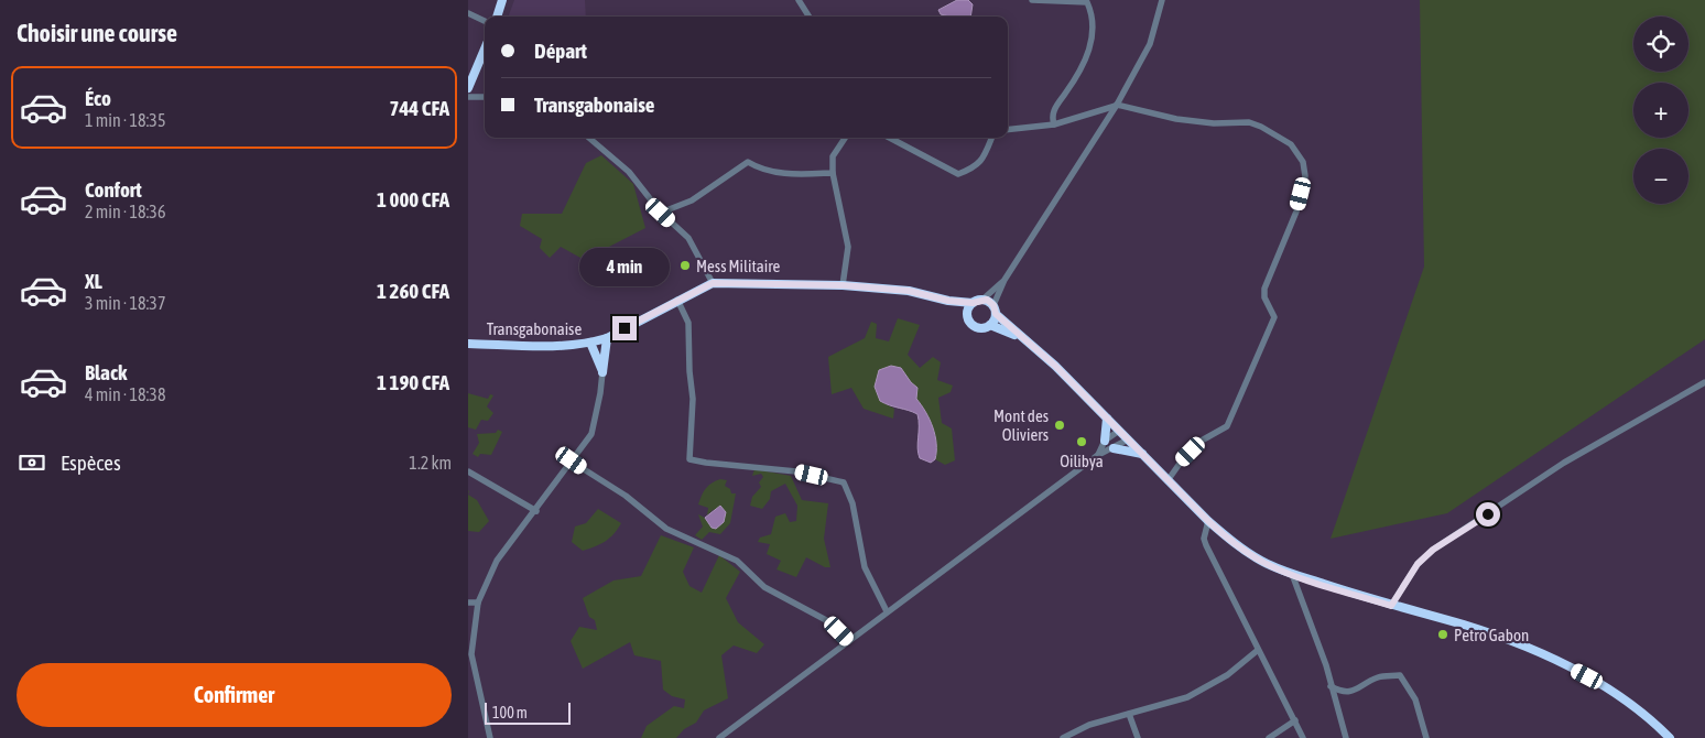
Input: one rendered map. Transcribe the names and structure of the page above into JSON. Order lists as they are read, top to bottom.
{
  "streets": {
    "highway": ["Transgabonaise"]
  },
  "places": [
    "Mess Militaire",
    "Mont des Oliviers",
    "Oilibya",
    "Petro Gabon"
  ],
  "scale_bar": "100 m",
  "page": {
    "heading": "Choisir une course",
    "map_buttons": ["+", "−"],
    "banner": ["Départ", "Transgabonaise"],
    "list": [
      {
        "name": "Éco",
        "note": "1 min · 18:35",
        "value": "744 CFA"
      },
      {
        "name": "Confort",
        "note": "2 min · 18:36",
        "value": "1 000 CFA"
      },
      {
        "name": "XL",
        "note": "3 min · 18:37",
        "value": "1 260 CFA"
      },
      {
        "name": "Black",
        "note": "4 min · 18:38",
        "value": "1 190 CFA"
      }
    ],
    "bubble": "4 min",
    "pay": ["Espèces", "1.2 km"],
    "buttons": "Confirmer",
    "scale": "100 m"
  }
}
